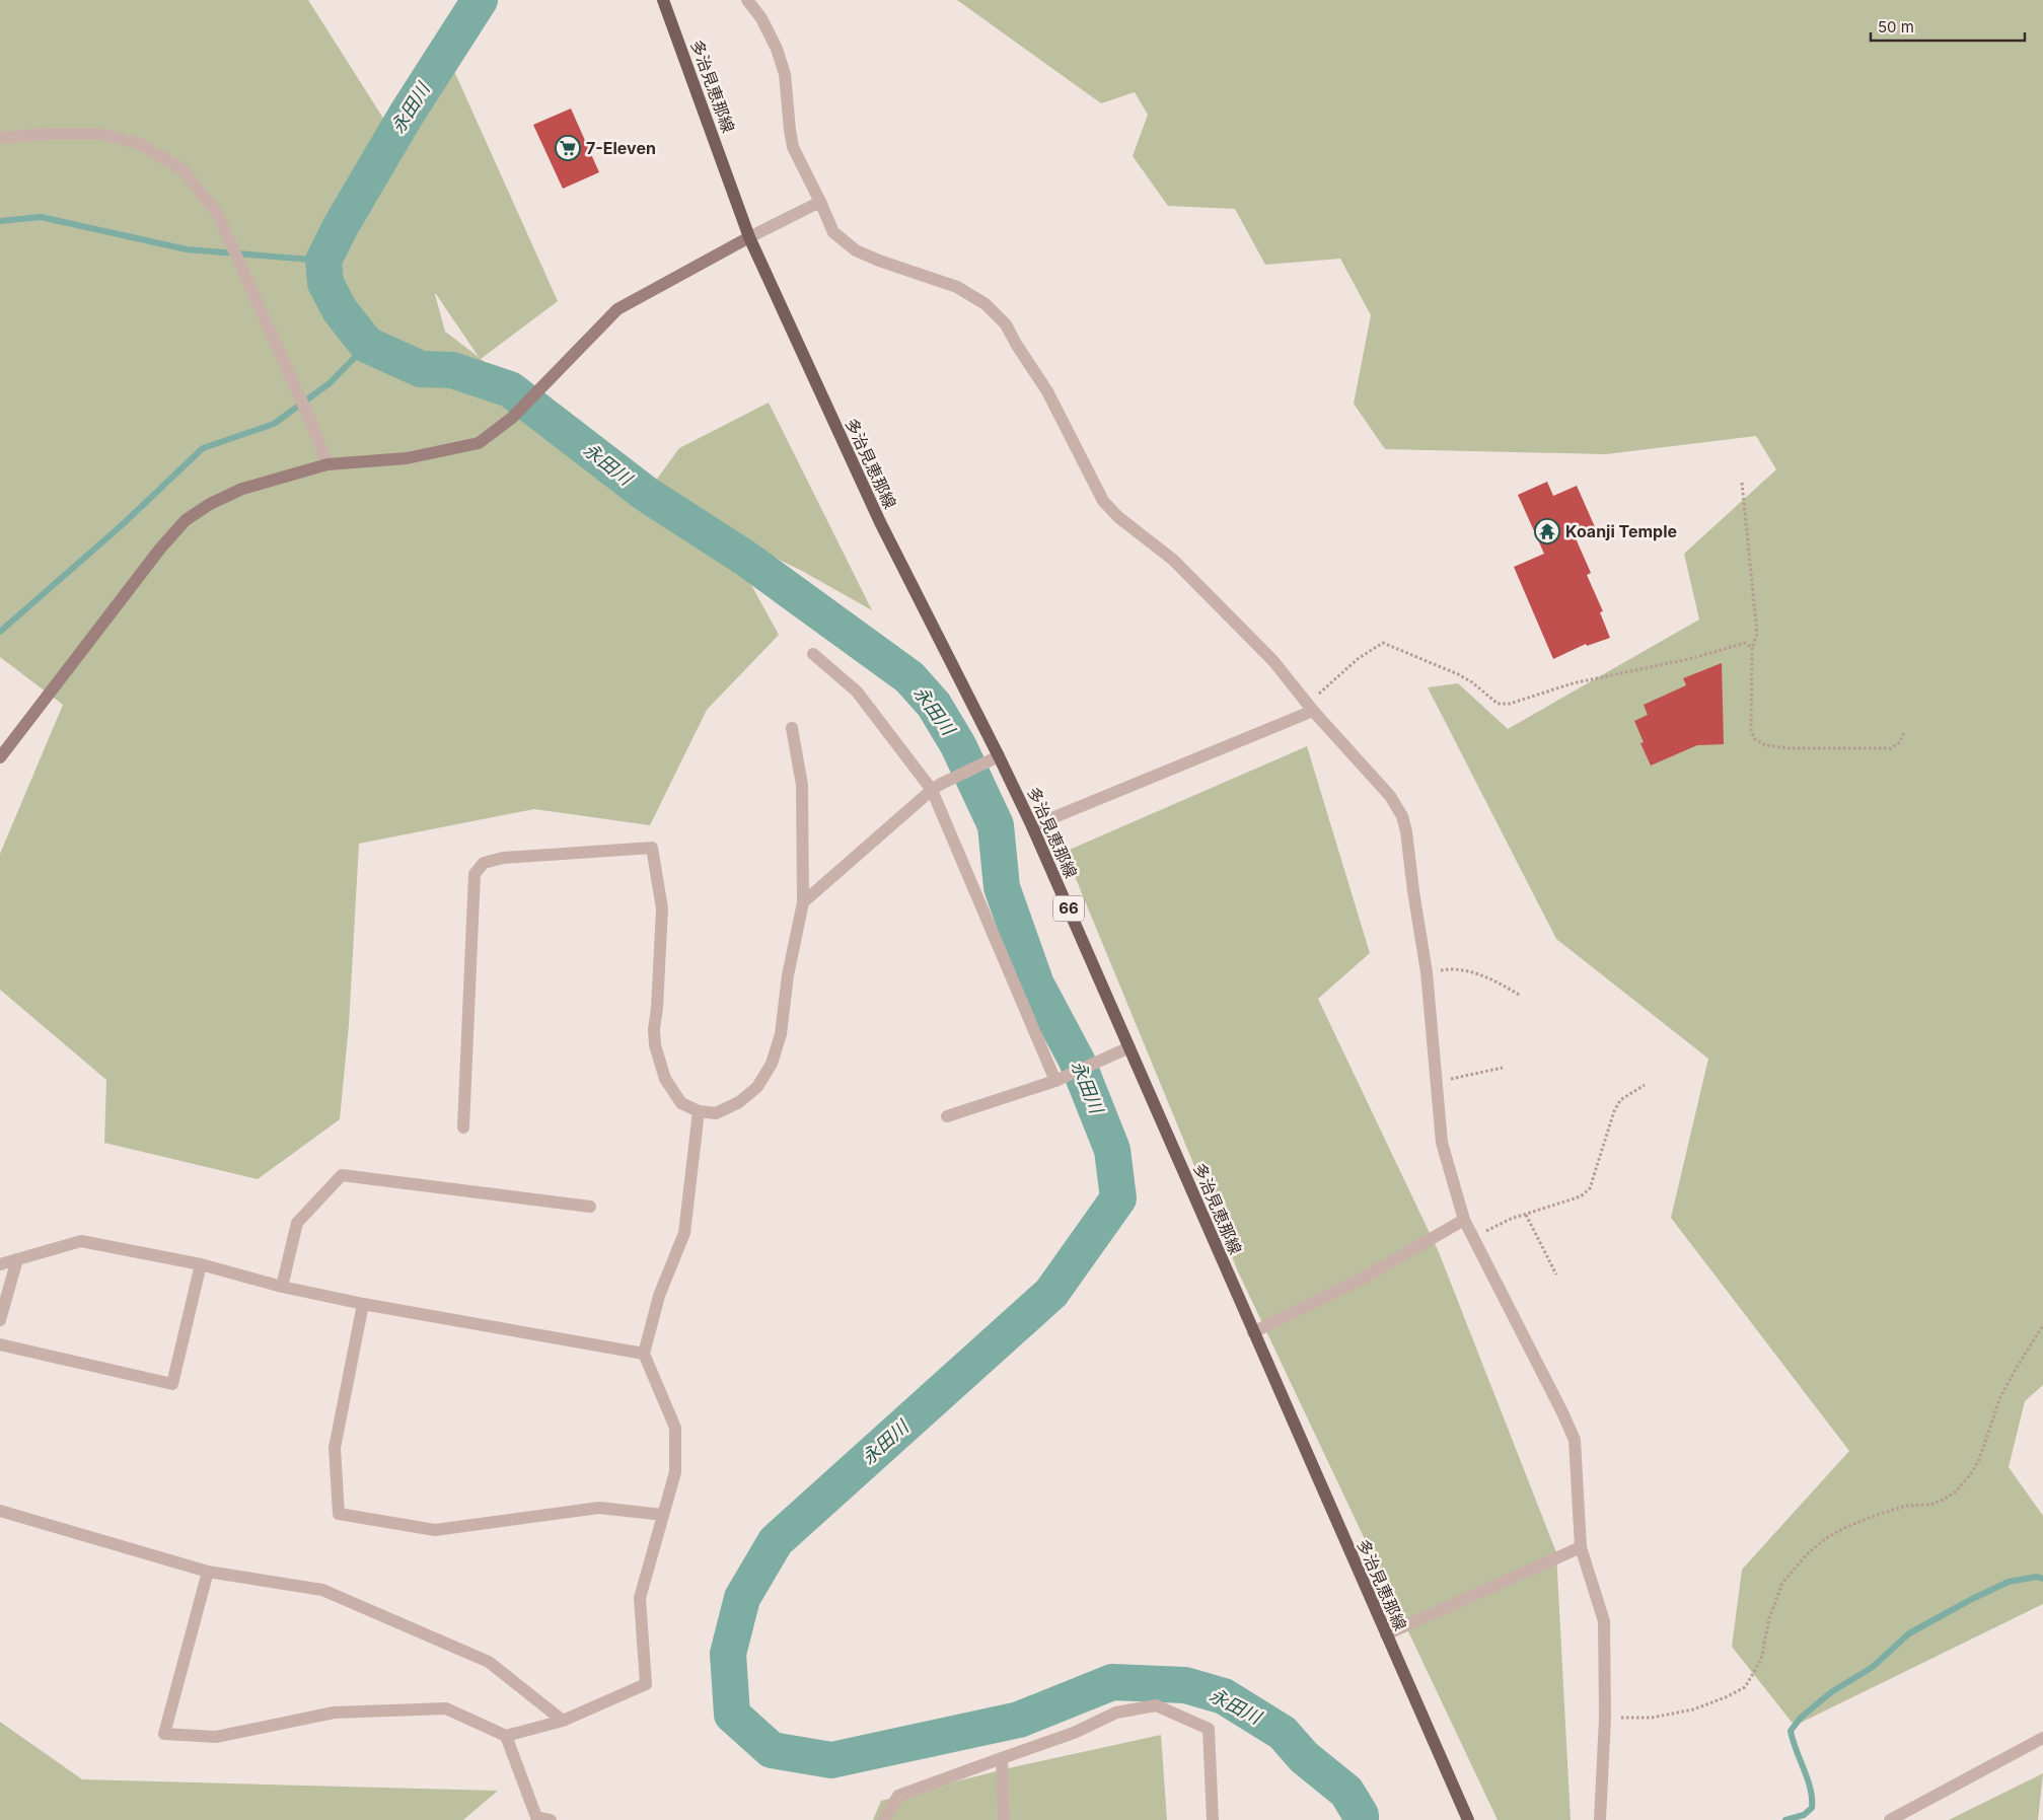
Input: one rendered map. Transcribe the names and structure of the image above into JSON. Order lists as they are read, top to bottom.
{
  "streets": {
    "main road": ["多治見恵那線", "66"]
  },
  "water": ["永田川"],
  "places": {
    "supermarket": ["7-Eleven"],
    "temple": ["Koanji Temple"]
  },
  "scale_bar": "50 m"
}
